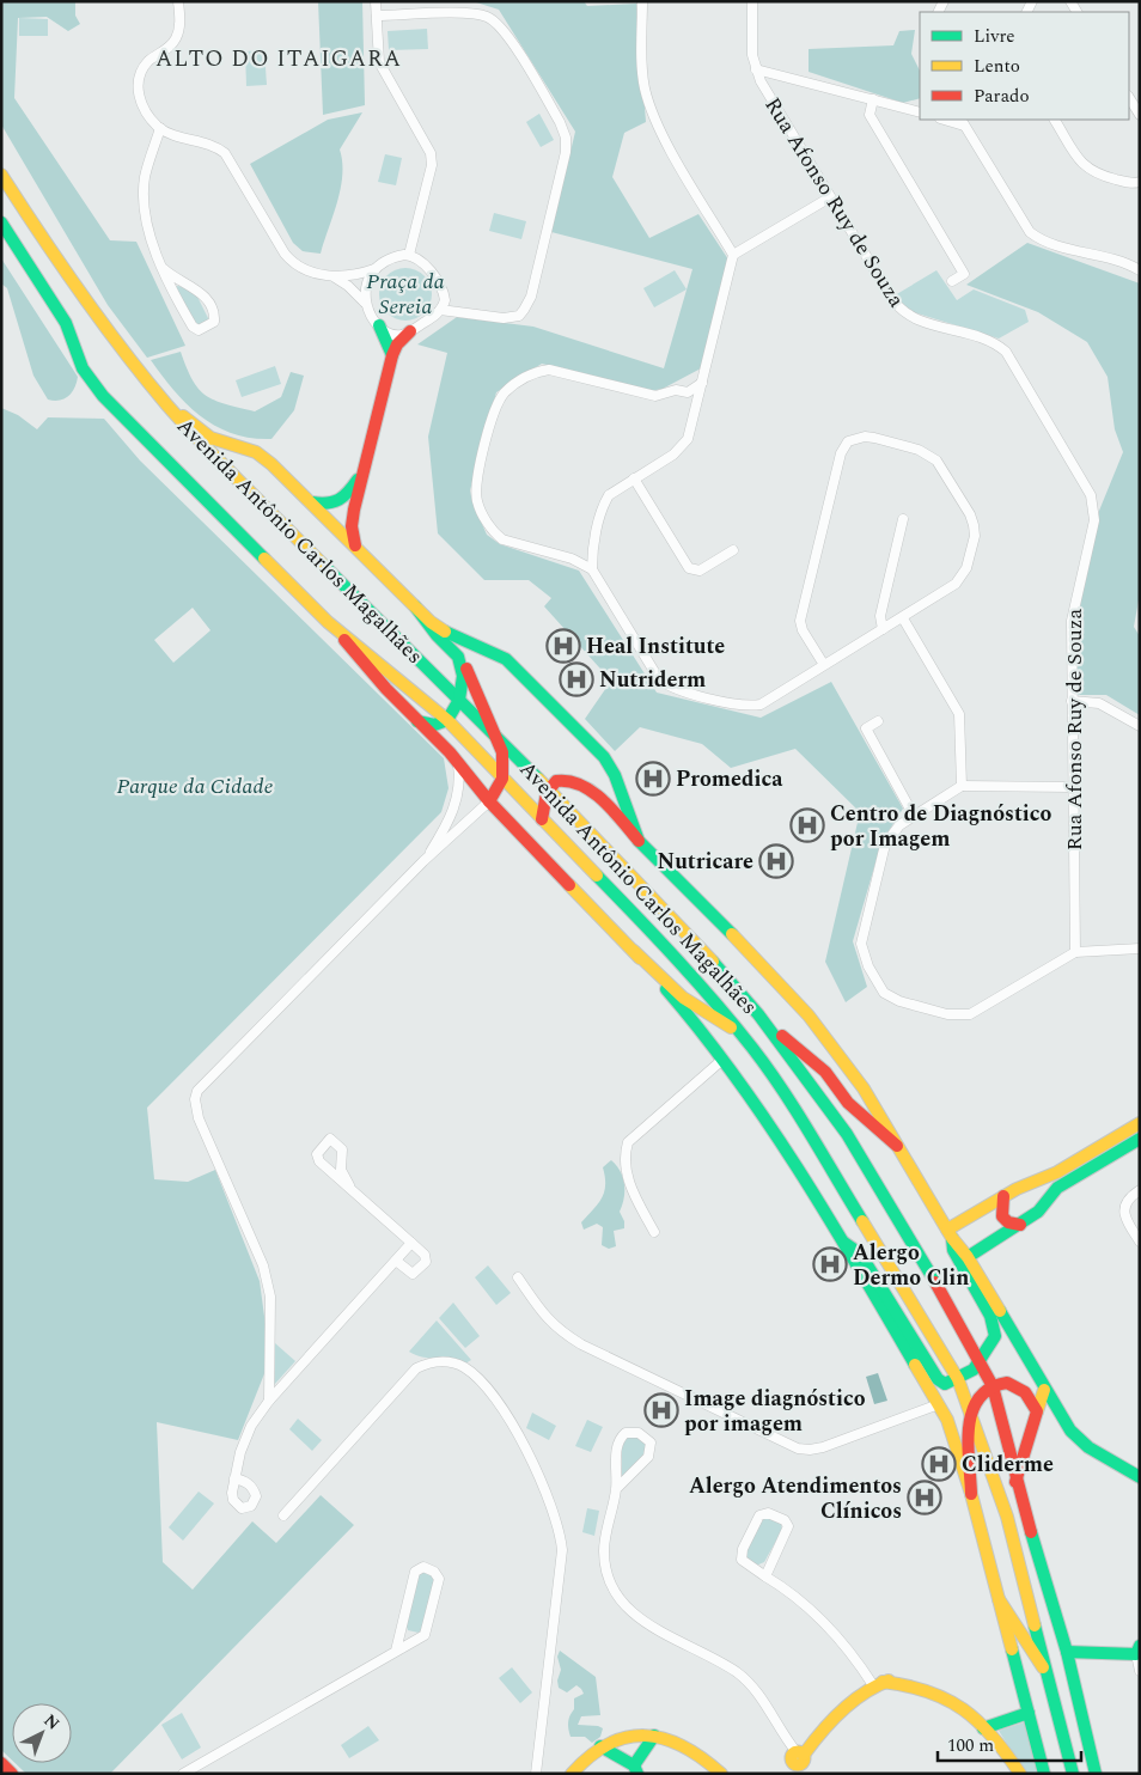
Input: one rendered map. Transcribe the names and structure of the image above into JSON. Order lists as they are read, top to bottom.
{
  "streets": {
    "main road": ["Avenida Antônio Carlos Magalhães"],
    "street": ["Rua Afonso Ruy de Souza"]
  },
  "districts": ["ALTO DO ITAIGARA"],
  "parks": ["Praça da Sereia", "Parque da Cidade"],
  "places": {
    "hospital": [
      "Heal Institute",
      "Nutriderm",
      "Promedica",
      "Centro de Diagnóstico por Imagem",
      "Nutricare",
      "Alergo Dermo Clin",
      "Image diagnóstico por imagem",
      "Cliderme",
      "Alergo Atendimentos Clínicos"
    ]
  },
  "legend": ["Livre", "Lento", "Parado"],
  "scale_bar": "100 m",
  "north": "top right"
}
